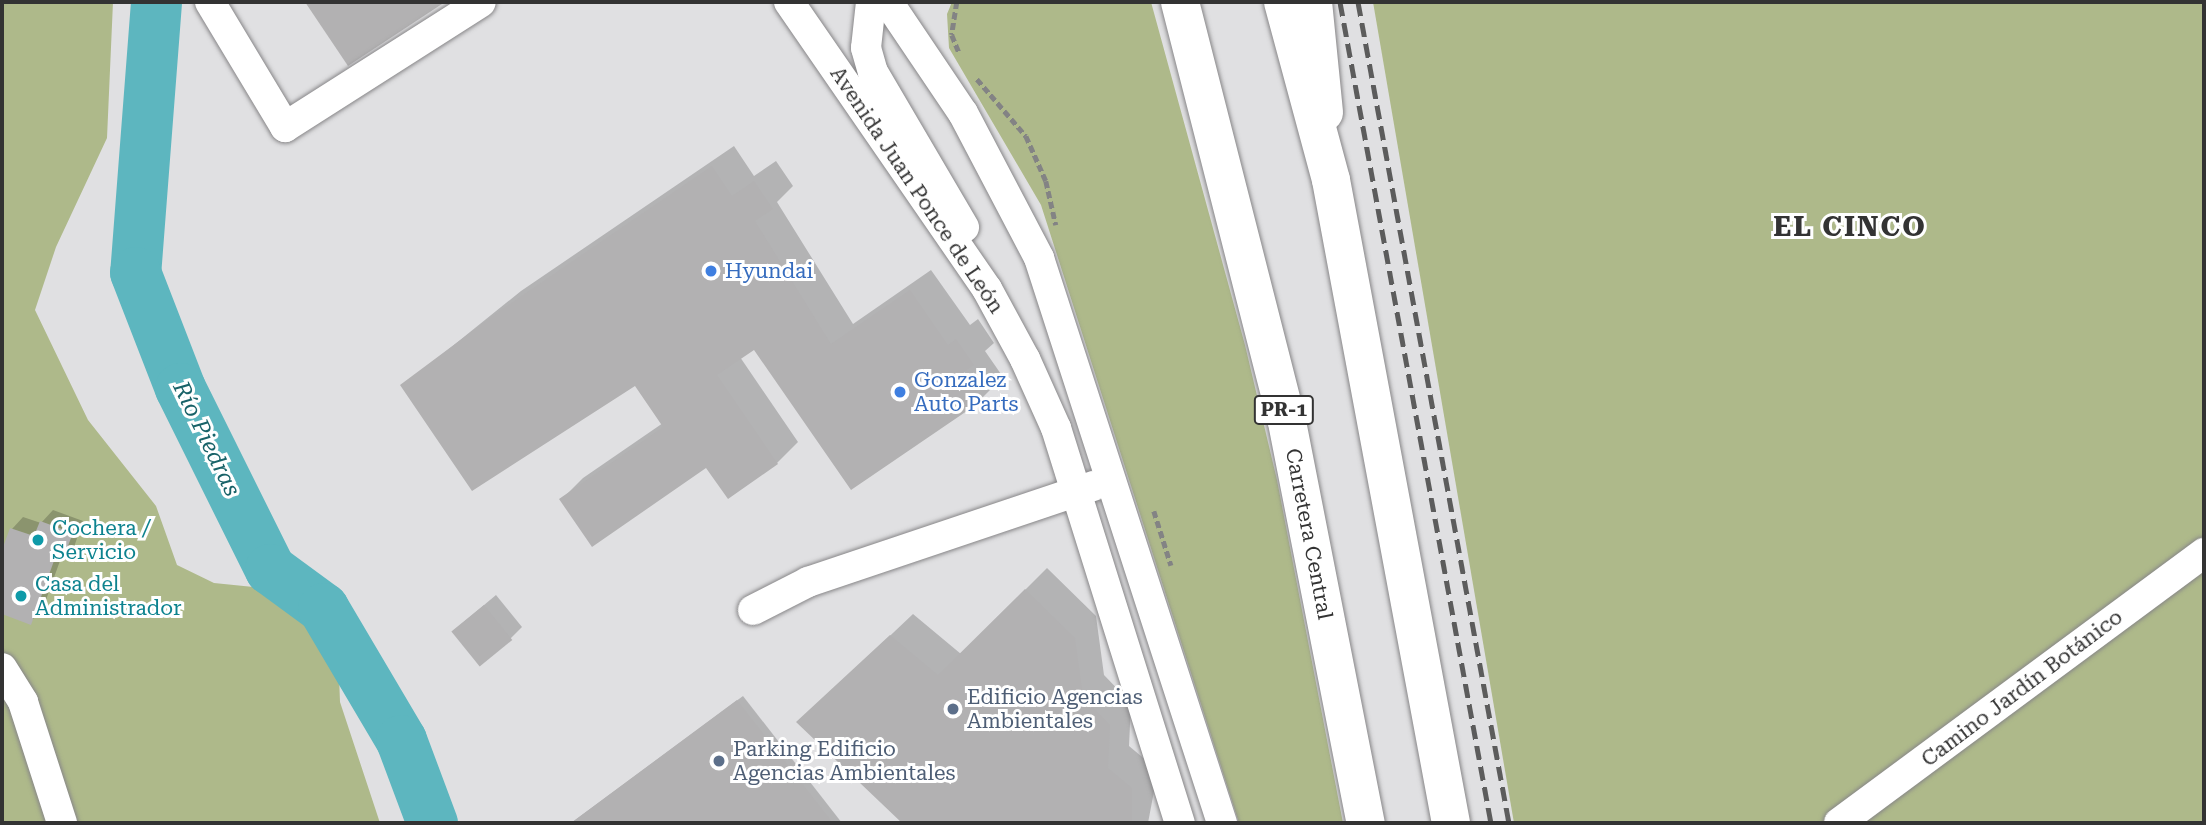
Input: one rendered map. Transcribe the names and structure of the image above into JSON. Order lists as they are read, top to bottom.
{
  "streets": {
    "main road": ["PR-1", "Carretera Central"],
    "street": ["Avenida Juan Ponce de León", "Camino Jardín Botánico"]
  },
  "districts": ["EL CINCO"],
  "water": ["Río Piedras"],
  "places": [
    "Hyundai",
    "Gonzalez Auto Parts",
    "Cochera / Servicio",
    "Casa del Administrador",
    "Edificio Agencias Ambientales",
    "Parking Edificio Agencias Ambientales"
  ]
}
